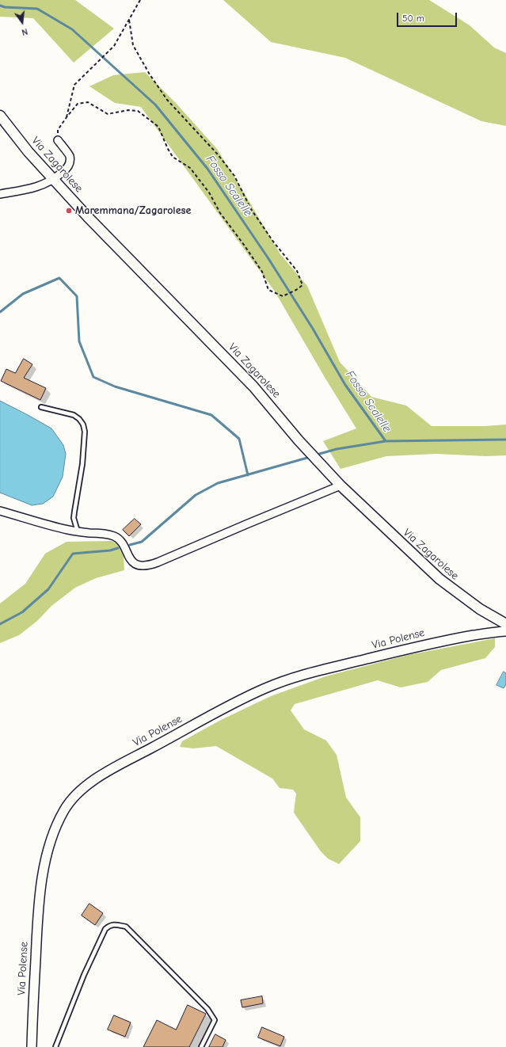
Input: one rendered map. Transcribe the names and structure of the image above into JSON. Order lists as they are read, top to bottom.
{
  "streets": {
    "main road": ["Via Zagarolese"],
    "street": ["Via Polense"]
  },
  "water": ["Fosso Scalelle"],
  "places": ["Maremmana/Zagarolese"],
  "scale_bar": "50 m",
  "north": "bottom"
}
